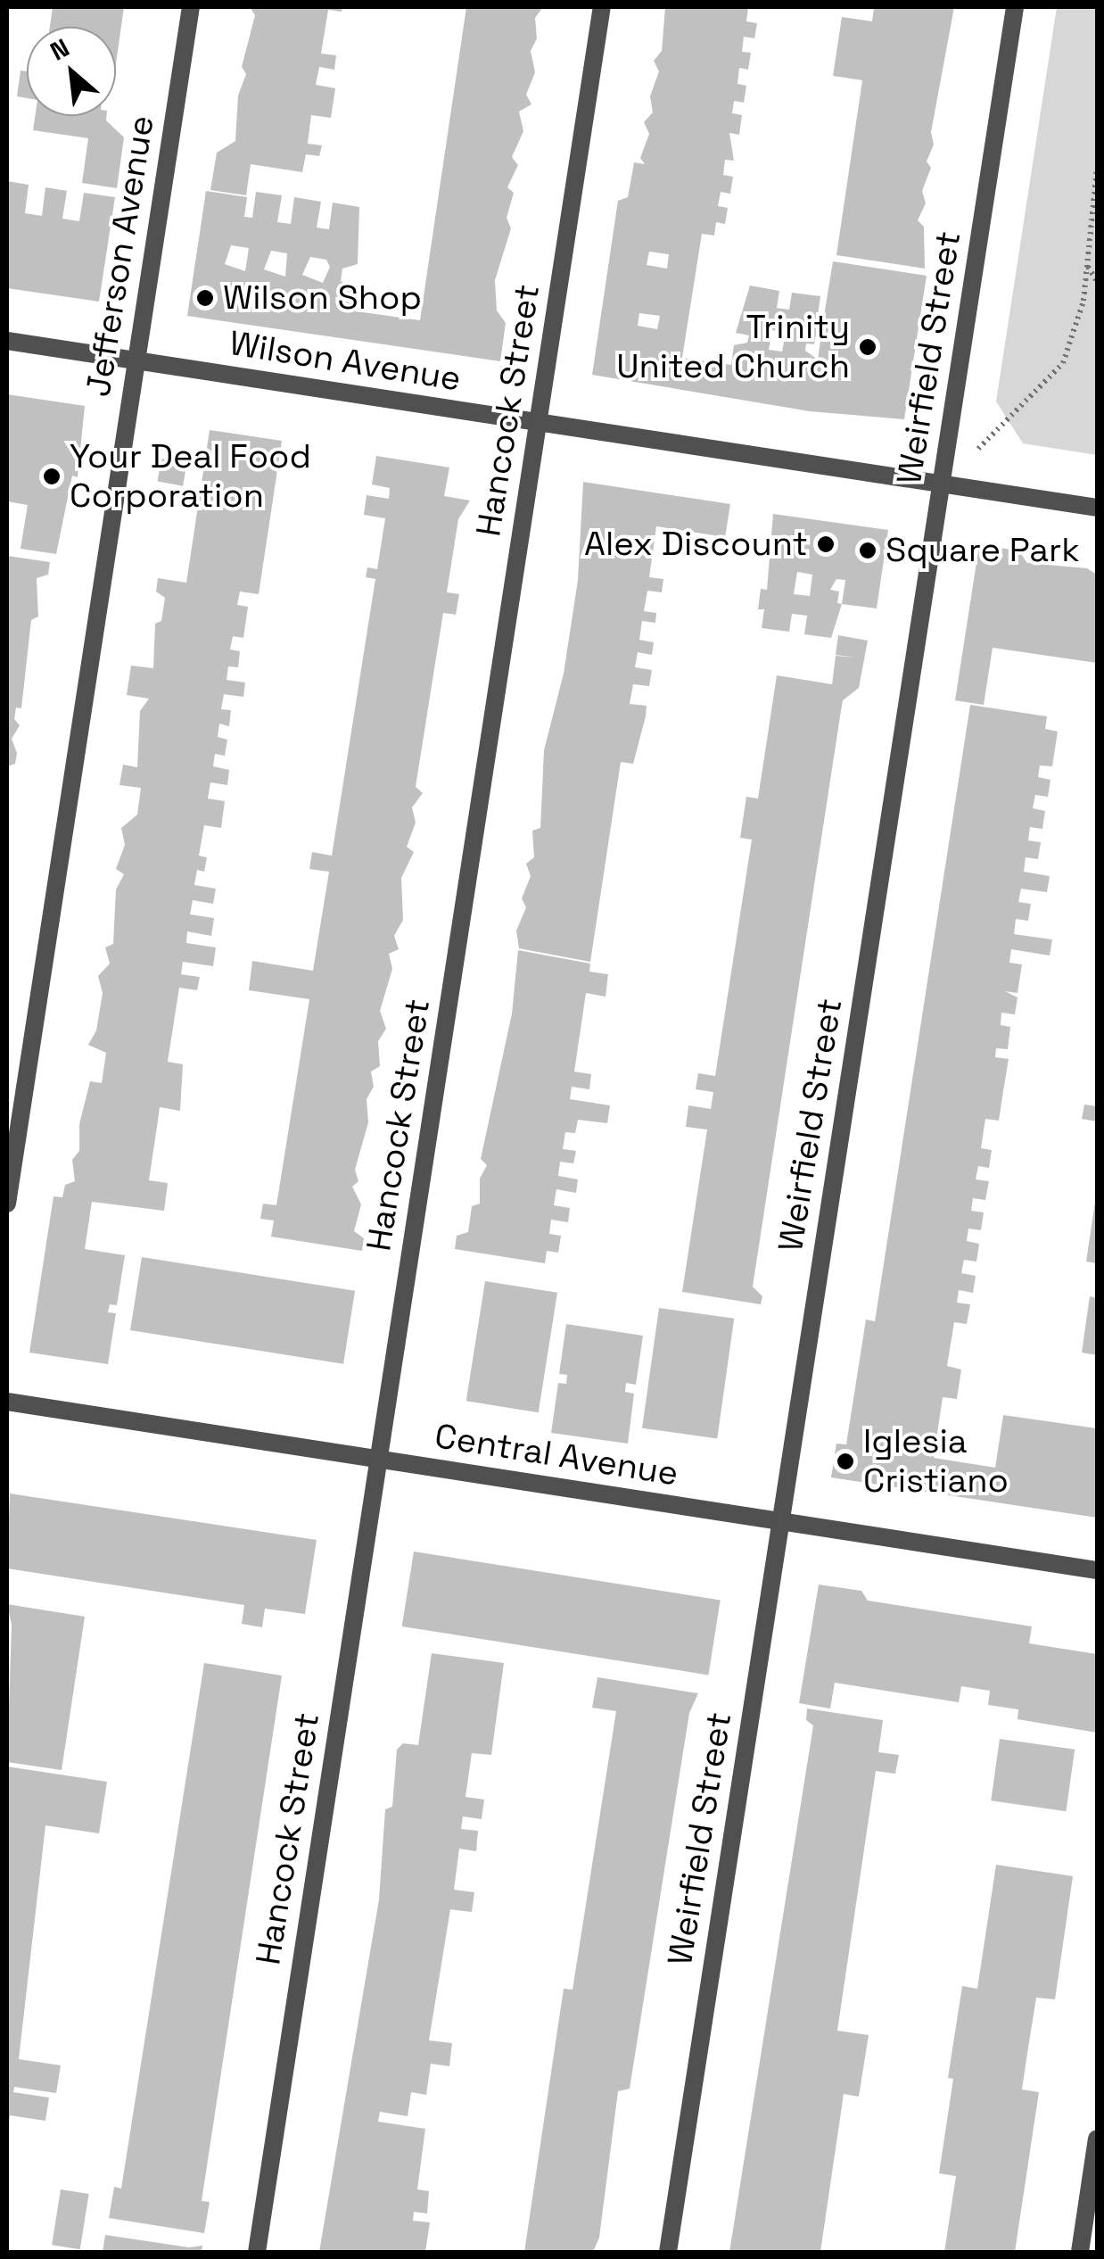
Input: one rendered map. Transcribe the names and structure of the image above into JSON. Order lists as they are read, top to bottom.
{
  "streets": {
    "street": [
      "Jefferson Avenue",
      "Weirfield Street",
      "Wilson Avenue",
      "Hancock Street",
      "Central Avenue"
    ]
  },
  "crossings": [
    ["Jefferson Avenue", "Wilson Avenue"],
    ["Weirfield Street", "Wilson Avenue"],
    ["Weirfield Street", "Central Avenue"],
    ["Wilson Avenue", "Hancock Street"],
    ["Hancock Street", "Central Avenue"]
  ],
  "places": [
    "Wilson Shop",
    "Trinity United Church",
    "Your Deal Food Corporation",
    "Alex Discount",
    "Square Park",
    "Iglesia Cristiano"
  ],
  "north": "top left"
}
